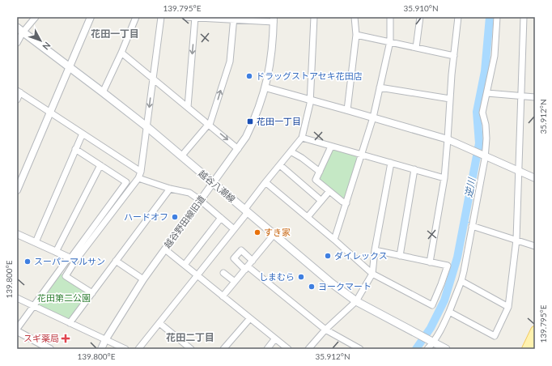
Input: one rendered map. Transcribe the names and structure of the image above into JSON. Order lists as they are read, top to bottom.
{
  "streets": {
    "main road": ["越谷八潮線"],
    "street": ["越谷野田線旧道"]
  },
  "crossings": [
    ["越谷八潮線", "越谷野田線旧道"]
  ],
  "districts": ["花田一丁目", "花田二丁目"],
  "water": ["逆川"],
  "parks": ["花田第二公園"],
  "places": {
    "other": [
      "ドラッグストアセキ花田店",
      "ハードオフ",
      "すき家",
      "ダイレックス",
      "スーパーマルサン",
      "しまむら",
      "ヨークマート"
    ],
    "transit": ["花田一丁目"],
    "health": ["スギ薬局"]
  },
  "north": "bottom right",
  "coordinates": [
    "139.795°E",
    "35.910°N",
    "35.912°N",
    "139.800°E"
  ]
}
